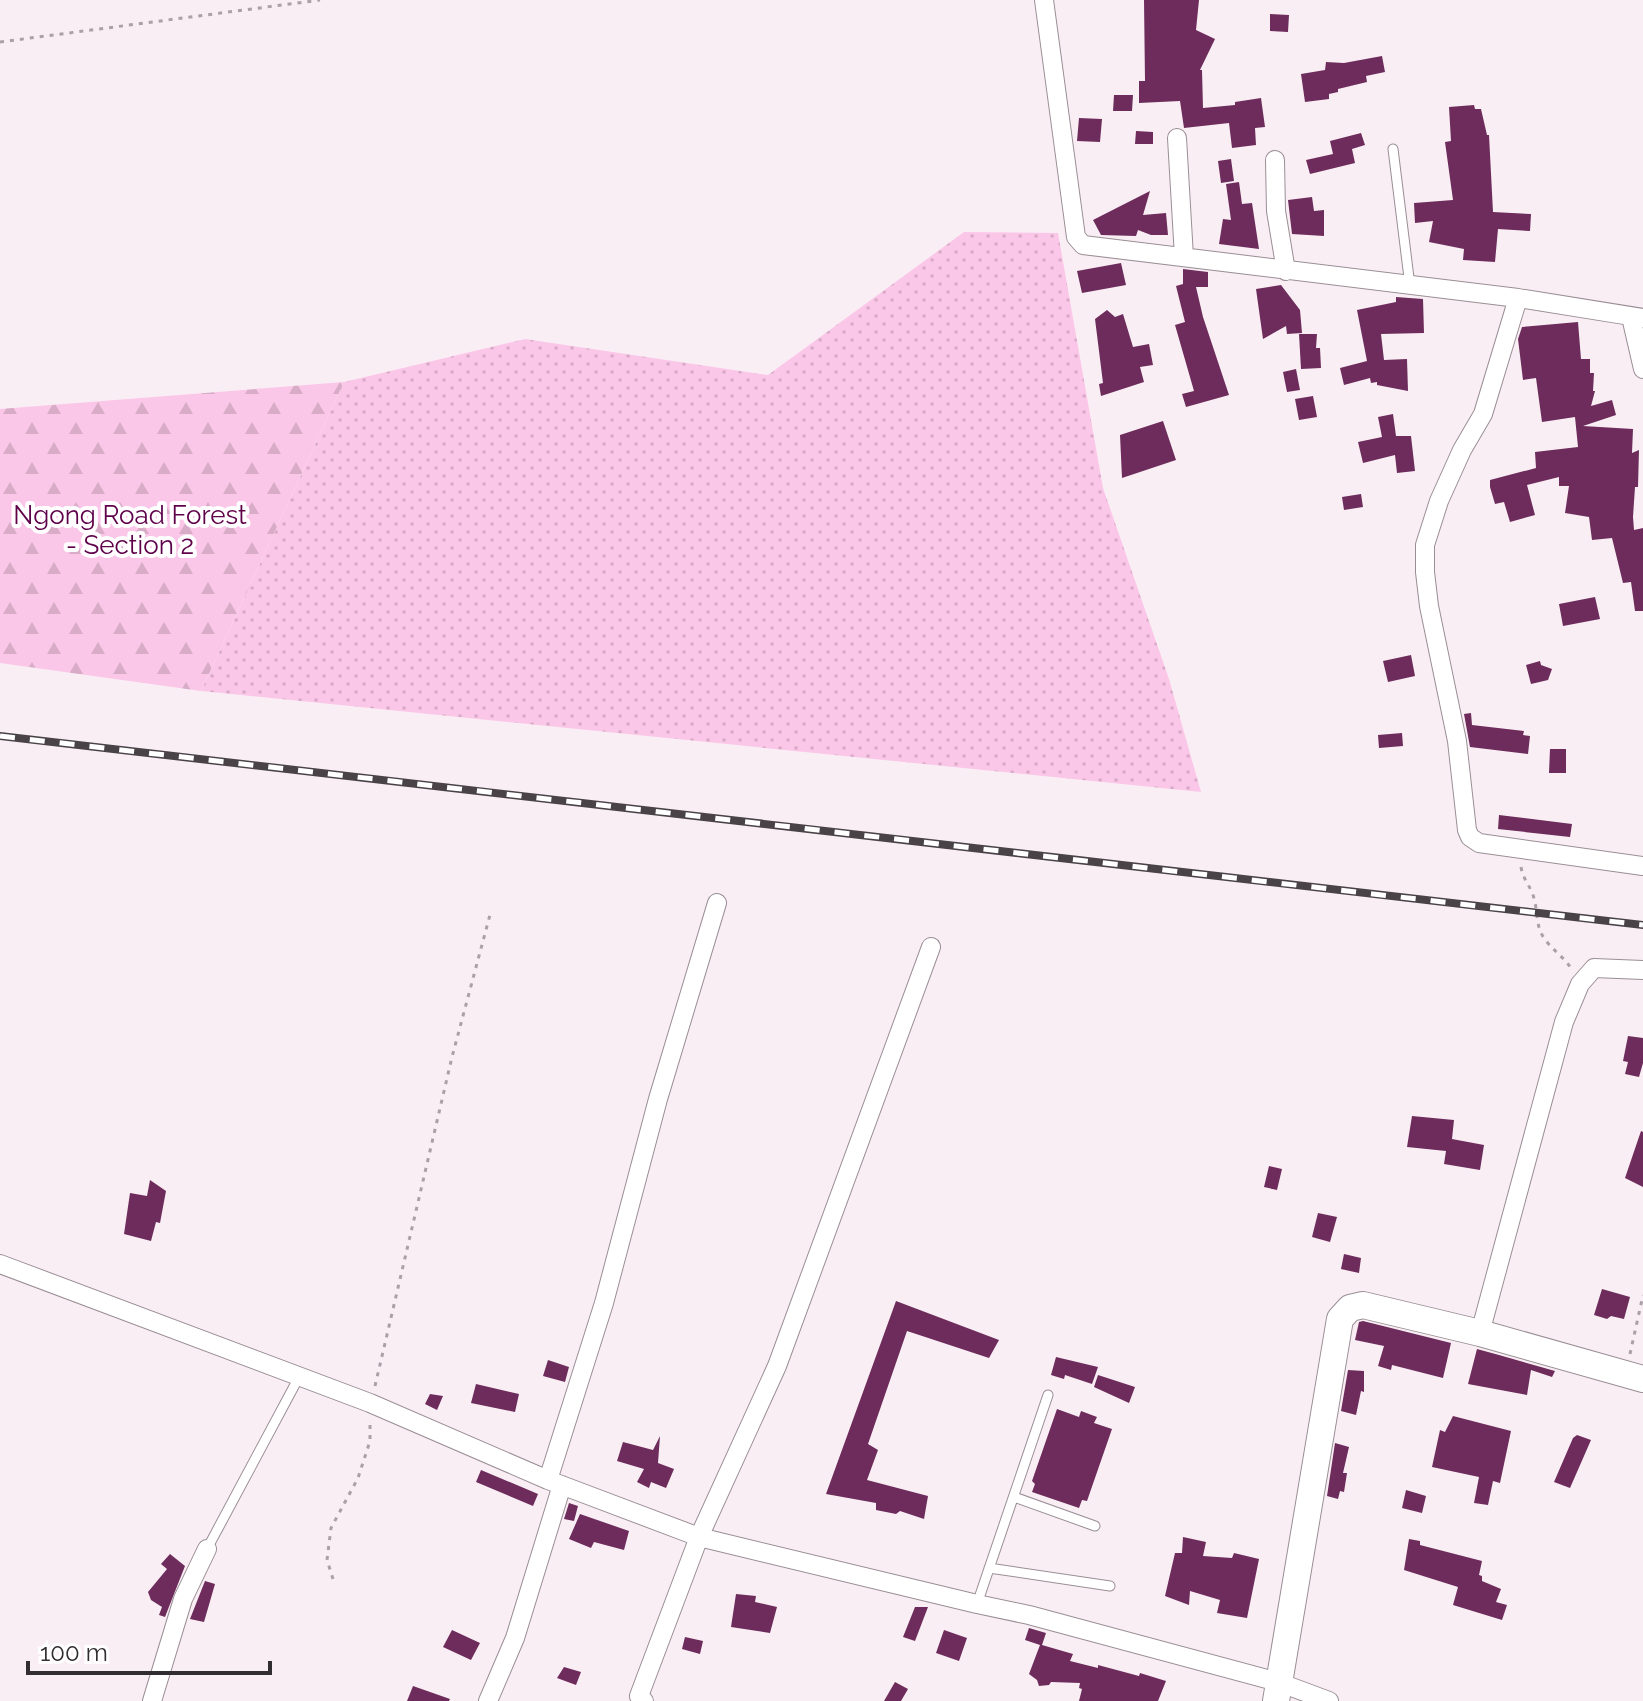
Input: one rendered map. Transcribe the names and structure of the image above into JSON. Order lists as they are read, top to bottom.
{
  "parks": ["Ngong Road Forest - Section 2"],
  "scale_bar": "100 m"
}
